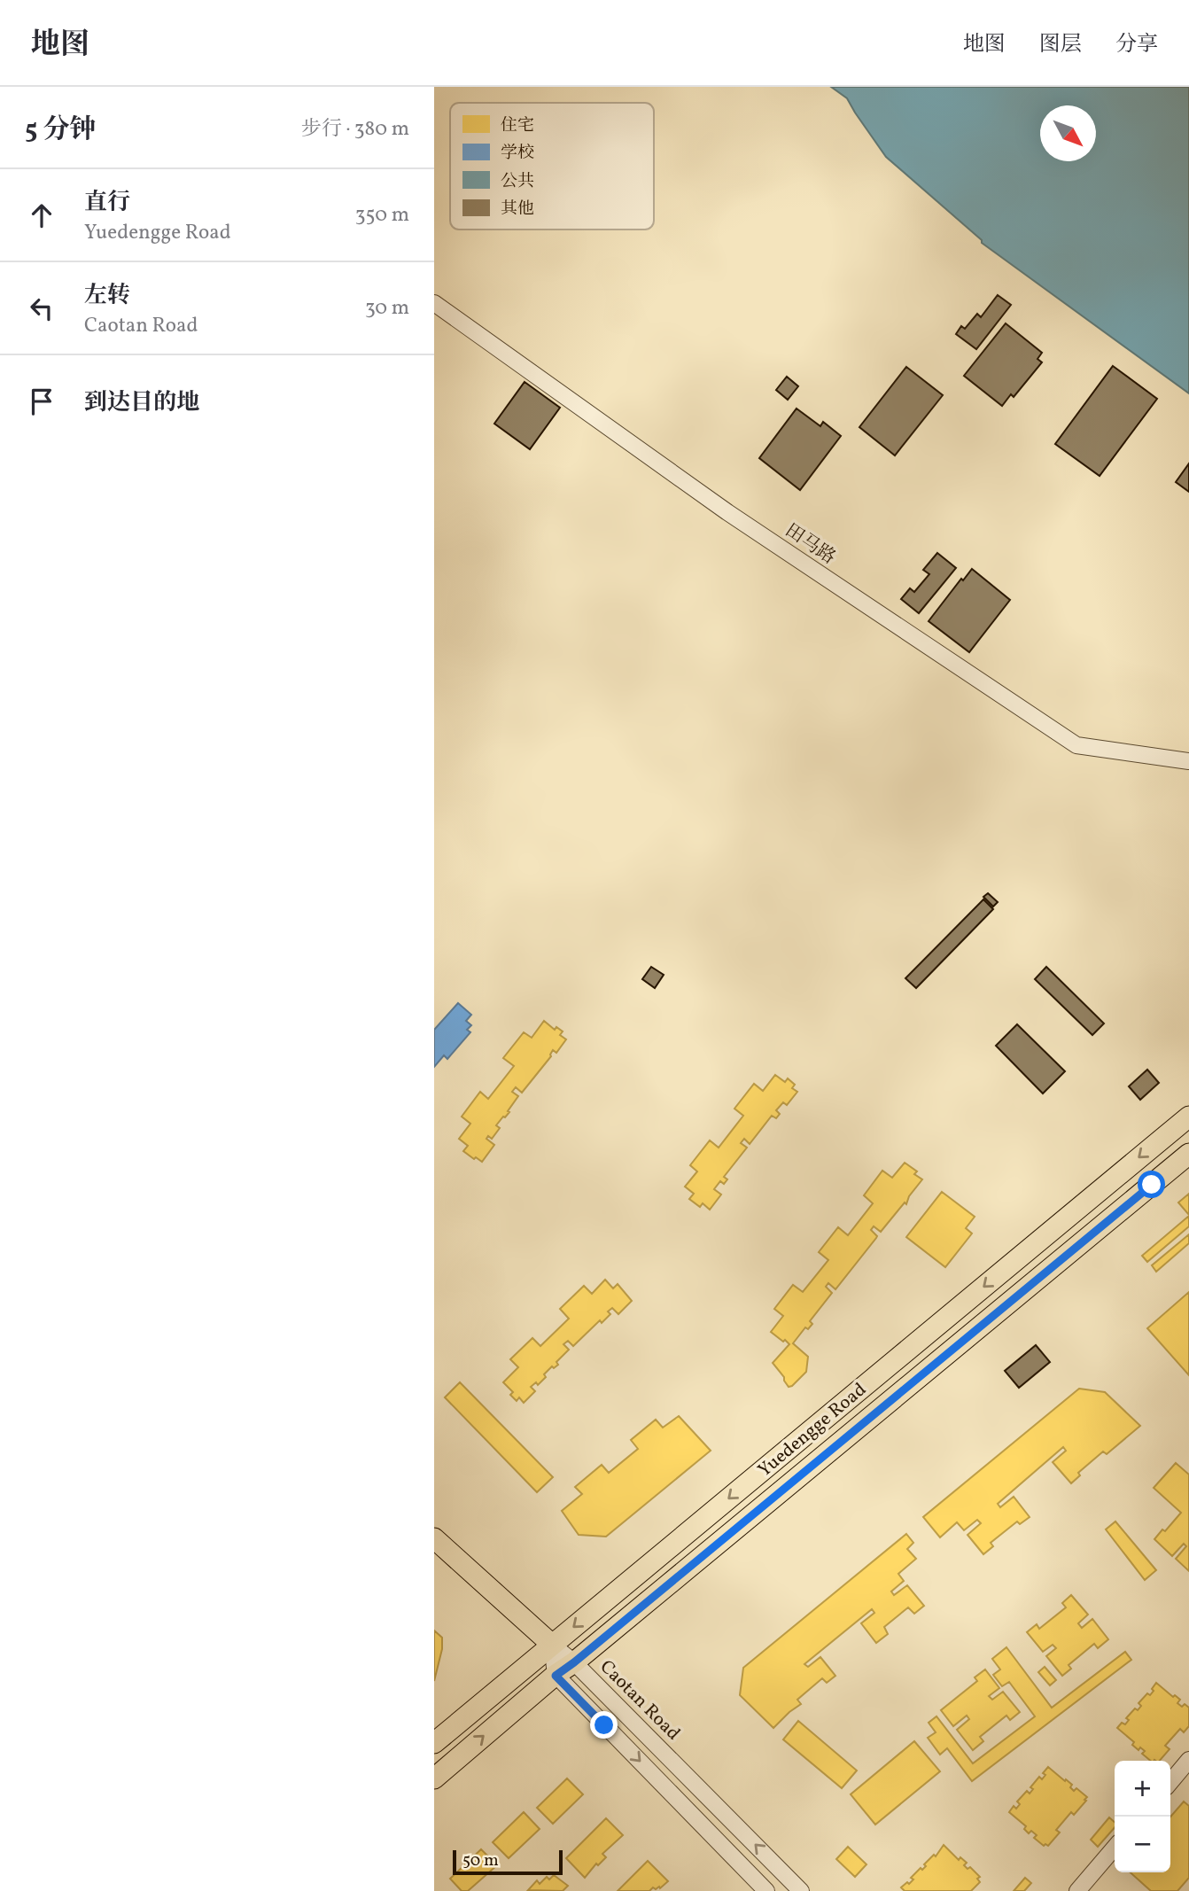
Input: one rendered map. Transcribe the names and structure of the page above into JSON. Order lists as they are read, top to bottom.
{
  "streets": {
    "main road": ["Yuedengge Road"],
    "street": ["田马路", "Caotan Road"]
  },
  "crossings": [
    ["Yuedengge Road", "Caotan Road"]
  ],
  "legend": [
    "住宅",
    "学校",
    "公共",
    "其他"
  ],
  "scale_bar": "50 m",
  "north": "bottom right",
  "page": {
    "header": "地图",
    "nav": ["地图", "图层", "分享"],
    "heading": ["5 分钟", "步行 · 380 m"],
    "list": [
      ["直行", "Yuedengge Road", "350 m"],
      ["左转", "Caotan Road", "30 m"],
      "到达目的地"
    ],
    "map_buttons": ["+", "−"],
    "scale": "50 m"
  }
}
